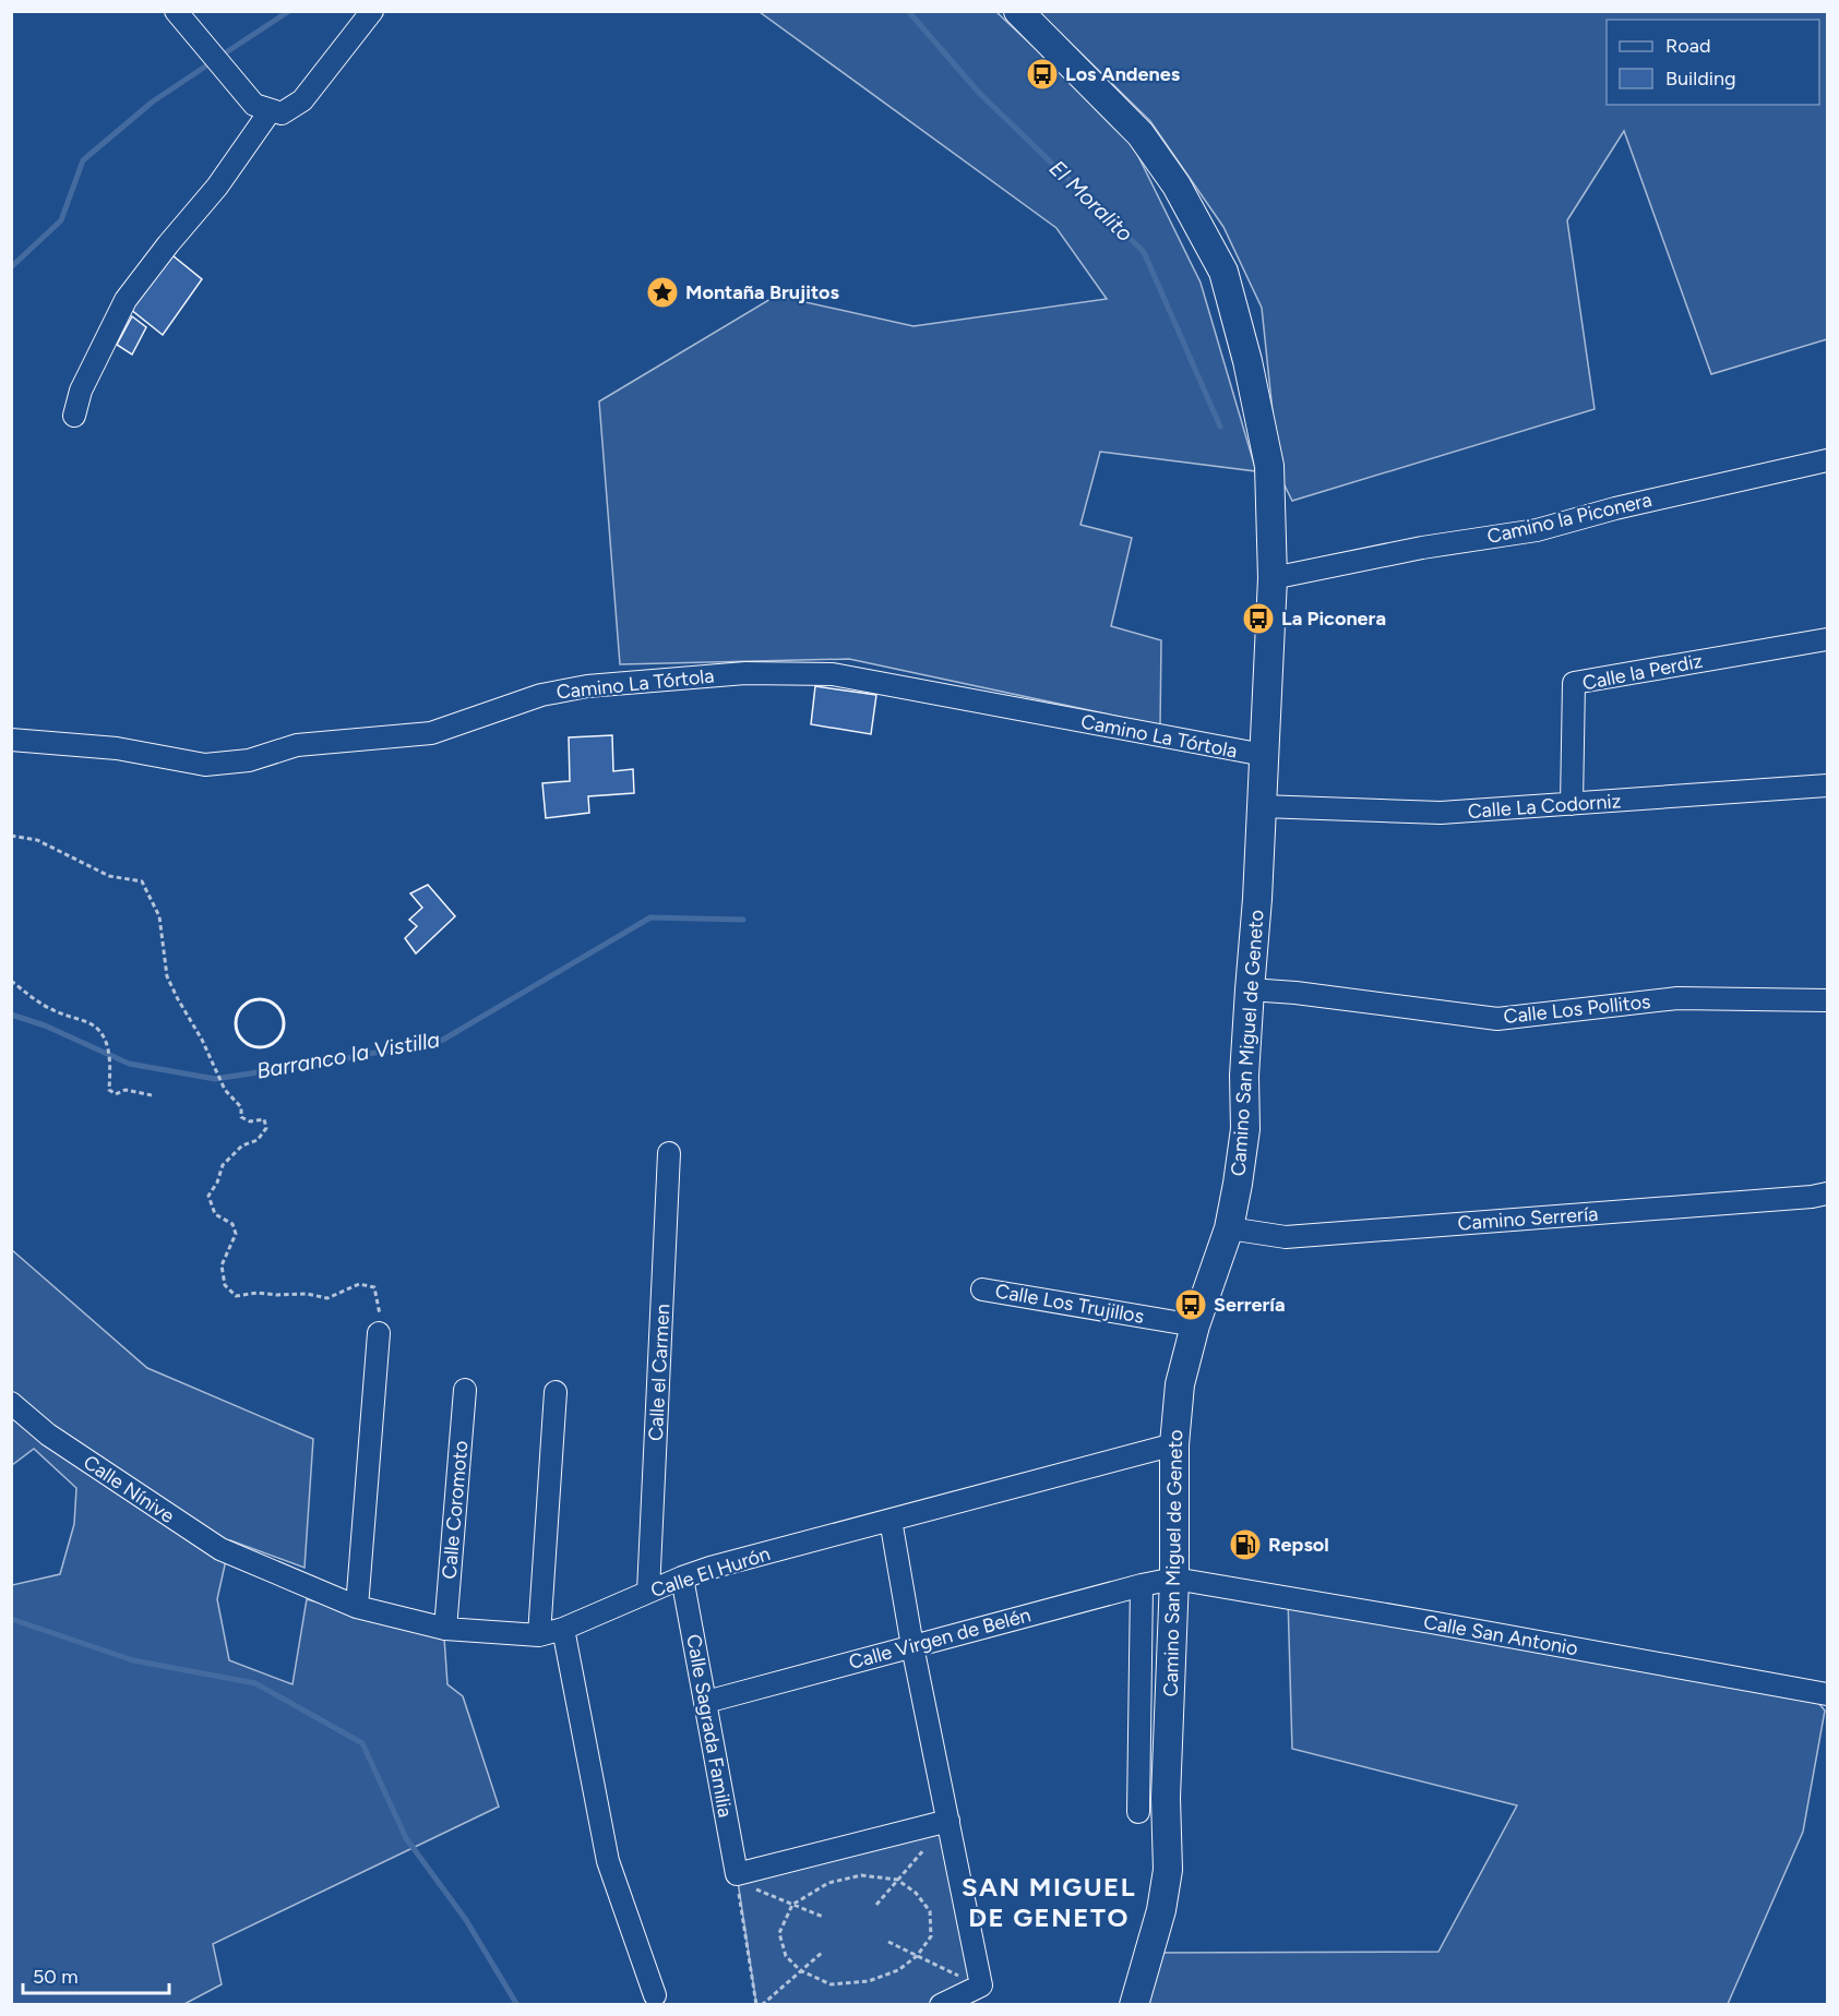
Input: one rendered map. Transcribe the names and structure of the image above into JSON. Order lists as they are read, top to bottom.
{
  "streets": {
    "main road": ["Camino San Miguel de Geneto"],
    "street": [
      "Camino la Piconera",
      "Calle la Perdiz",
      "Camino La Tórtola",
      "Calle La Codorniz",
      "Calle Los Pollitos",
      "Camino Serrería",
      "Calle Los Trujillos",
      "Calle el Carmen",
      "Calle Nínive",
      "Calle Coromoto",
      "Calle El Hurón",
      "Calle San Antonio",
      "Calle Virgen de Belén",
      "Calle Sagrada Familia"
    ]
  },
  "crossings": [
    ["Camino la Piconera", "Camino San Miguel de Geneto"],
    ["Calle la Perdiz", "Calle La Codorniz"],
    ["Camino La Tórtola", "Camino San Miguel de Geneto"],
    ["Calle La Codorniz", "Camino San Miguel de Geneto"],
    ["Calle Los Pollitos", "Camino San Miguel de Geneto"],
    ["Camino San Miguel de Geneto", "Camino Serrería"],
    ["Camino San Miguel de Geneto", "Calle Los Trujillos"],
    ["Camino San Miguel de Geneto", "Calle El Hurón"],
    ["Camino San Miguel de Geneto", "Calle San Antonio"],
    ["Camino San Miguel de Geneto", "Calle Virgen de Belén"],
    ["Calle el Carmen", "Calle El Hurón"],
    ["Calle Nínive", "Calle El Hurón"],
    ["Calle Coromoto", "Calle El Hurón"],
    ["Calle El Hurón", "Calle Sagrada Familia"],
    ["Calle San Antonio", "Calle Virgen de Belén"],
    ["Calle Virgen de Belén", "Calle Sagrada Familia"]
  ],
  "districts": ["SAN MIGUEL DE GENETO"],
  "water": ["El Moralito", "Barranco la Vistilla"],
  "places": {
    "bus stop": ["Los Andenes", "La Piconera", "Serrería"],
    "place": ["Montaña Brujitos"],
    "fuel station": ["Repsol"]
  },
  "legend": ["Road", "Building"],
  "scale_bar": "50 m"
}
